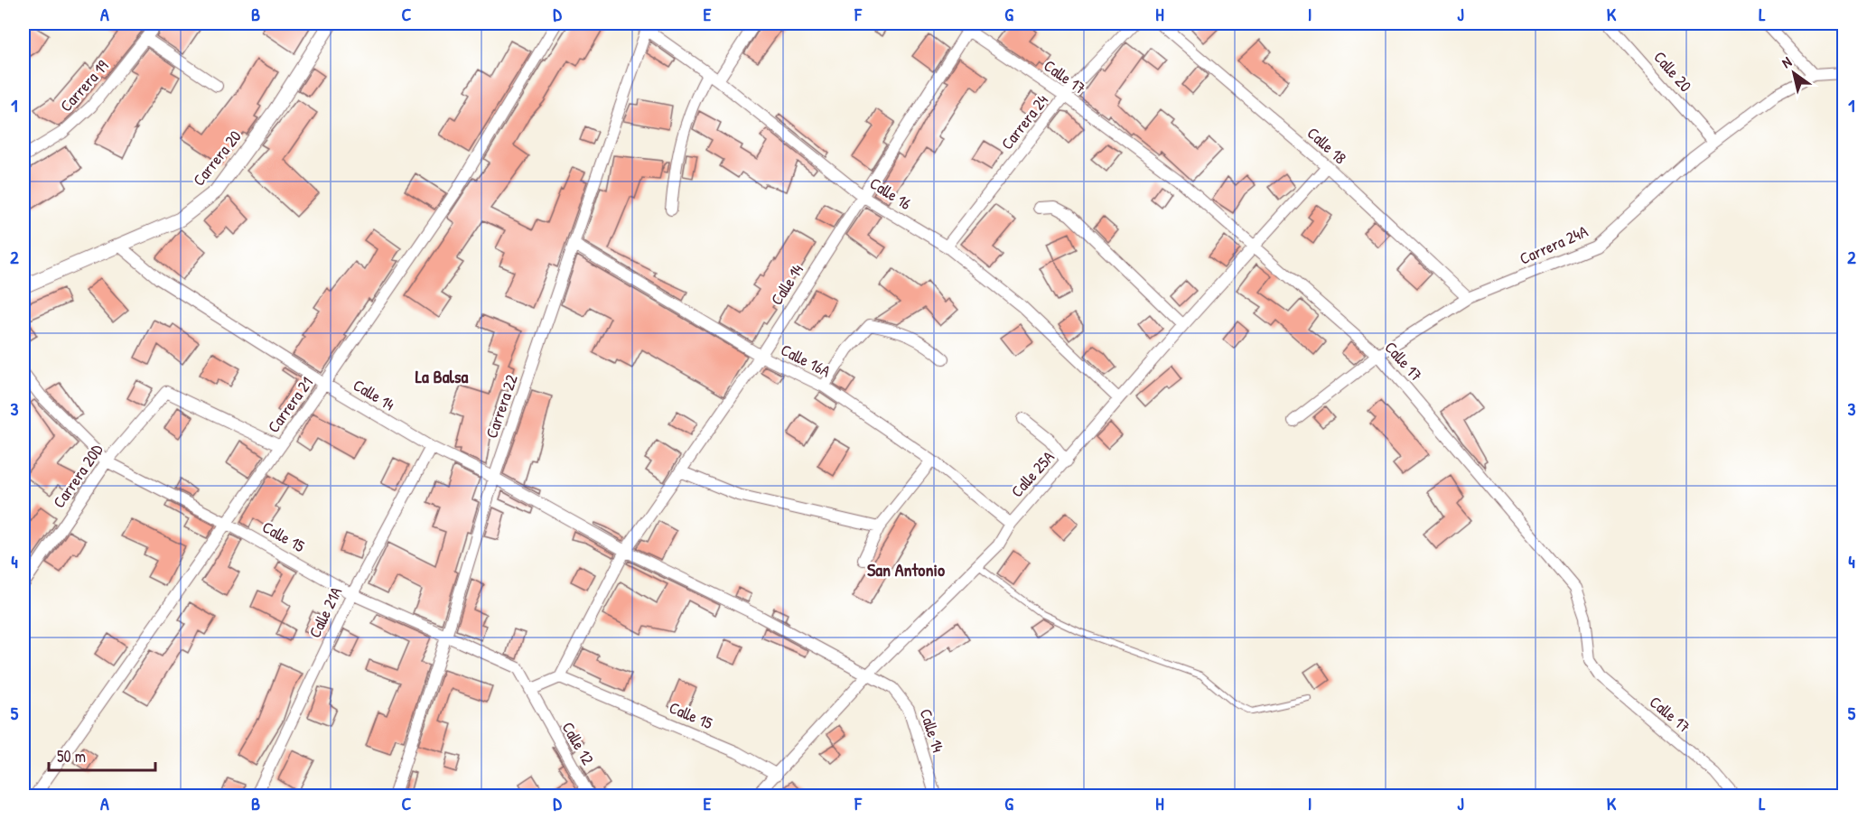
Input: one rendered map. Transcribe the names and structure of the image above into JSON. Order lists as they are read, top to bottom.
{
  "streets": {
    "street": [
      "Calle 20",
      "Calle 17",
      "Carrera 19",
      "Carrera 24",
      "Calle 18",
      "Carrera 20",
      "Calle 16",
      "Carrera 24A",
      "Calle 14",
      "Calle 16A",
      "Carrera 21",
      "Carrera 22",
      "Calle 25A",
      "Carrera 20D",
      "Calle 15",
      "Calle 21A",
      "Calle 12"
    ]
  },
  "crossings": [
    ["Calle 20", "Carrera 24A"],
    ["Calle 17", "Carrera 24"],
    ["Calle 17", "Carrera 24A"],
    ["Calle 17", "Calle 14"],
    ["Calle 17", "Calle 25A"],
    ["Carrera 24", "Calle 16"],
    ["Calle 18", "Carrera 24A"],
    ["Calle 18", "Calle 25A"],
    ["Carrera 20", "Calle 14"],
    ["Calle 16", "Calle 14"],
    ["Calle 16", "Carrera 22"],
    ["Calle 16", "Calle 25A"],
    ["Calle 14", "Calle 16A"],
    ["Calle 14", "Carrera 21"],
    ["Calle 14", "Carrera 22"],
    ["Calle 14", "Calle 25A"],
    ["Calle 14", "Calle 15"],
    ["Calle 14", "Calle 21A"],
    ["Calle 16A", "Carrera 22"],
    ["Calle 16A", "Calle 25A"],
    ["Carrera 21", "Carrera 20D"],
    ["Carrera 21", "Calle 15"],
    ["Carrera 22", "Calle 15"],
    ["Calle 25A", "Calle 15"],
    ["Carrera 20D", "Calle 15"],
    ["Calle 15", "Calle 21A"],
    ["Calle 15", "Calle 12"]
  ],
  "districts": ["La Balsa", "San Antonio"],
  "scale_bar": "50 m",
  "north": "top left",
  "grid": {
    "columns": [
      "A",
      "B",
      "C",
      "D",
      "E",
      "F",
      "G",
      "H",
      "I",
      "J",
      "K",
      "L"
    ],
    "rows": [
      "1",
      "2",
      "3",
      "4",
      "5"
    ]
  }
}
